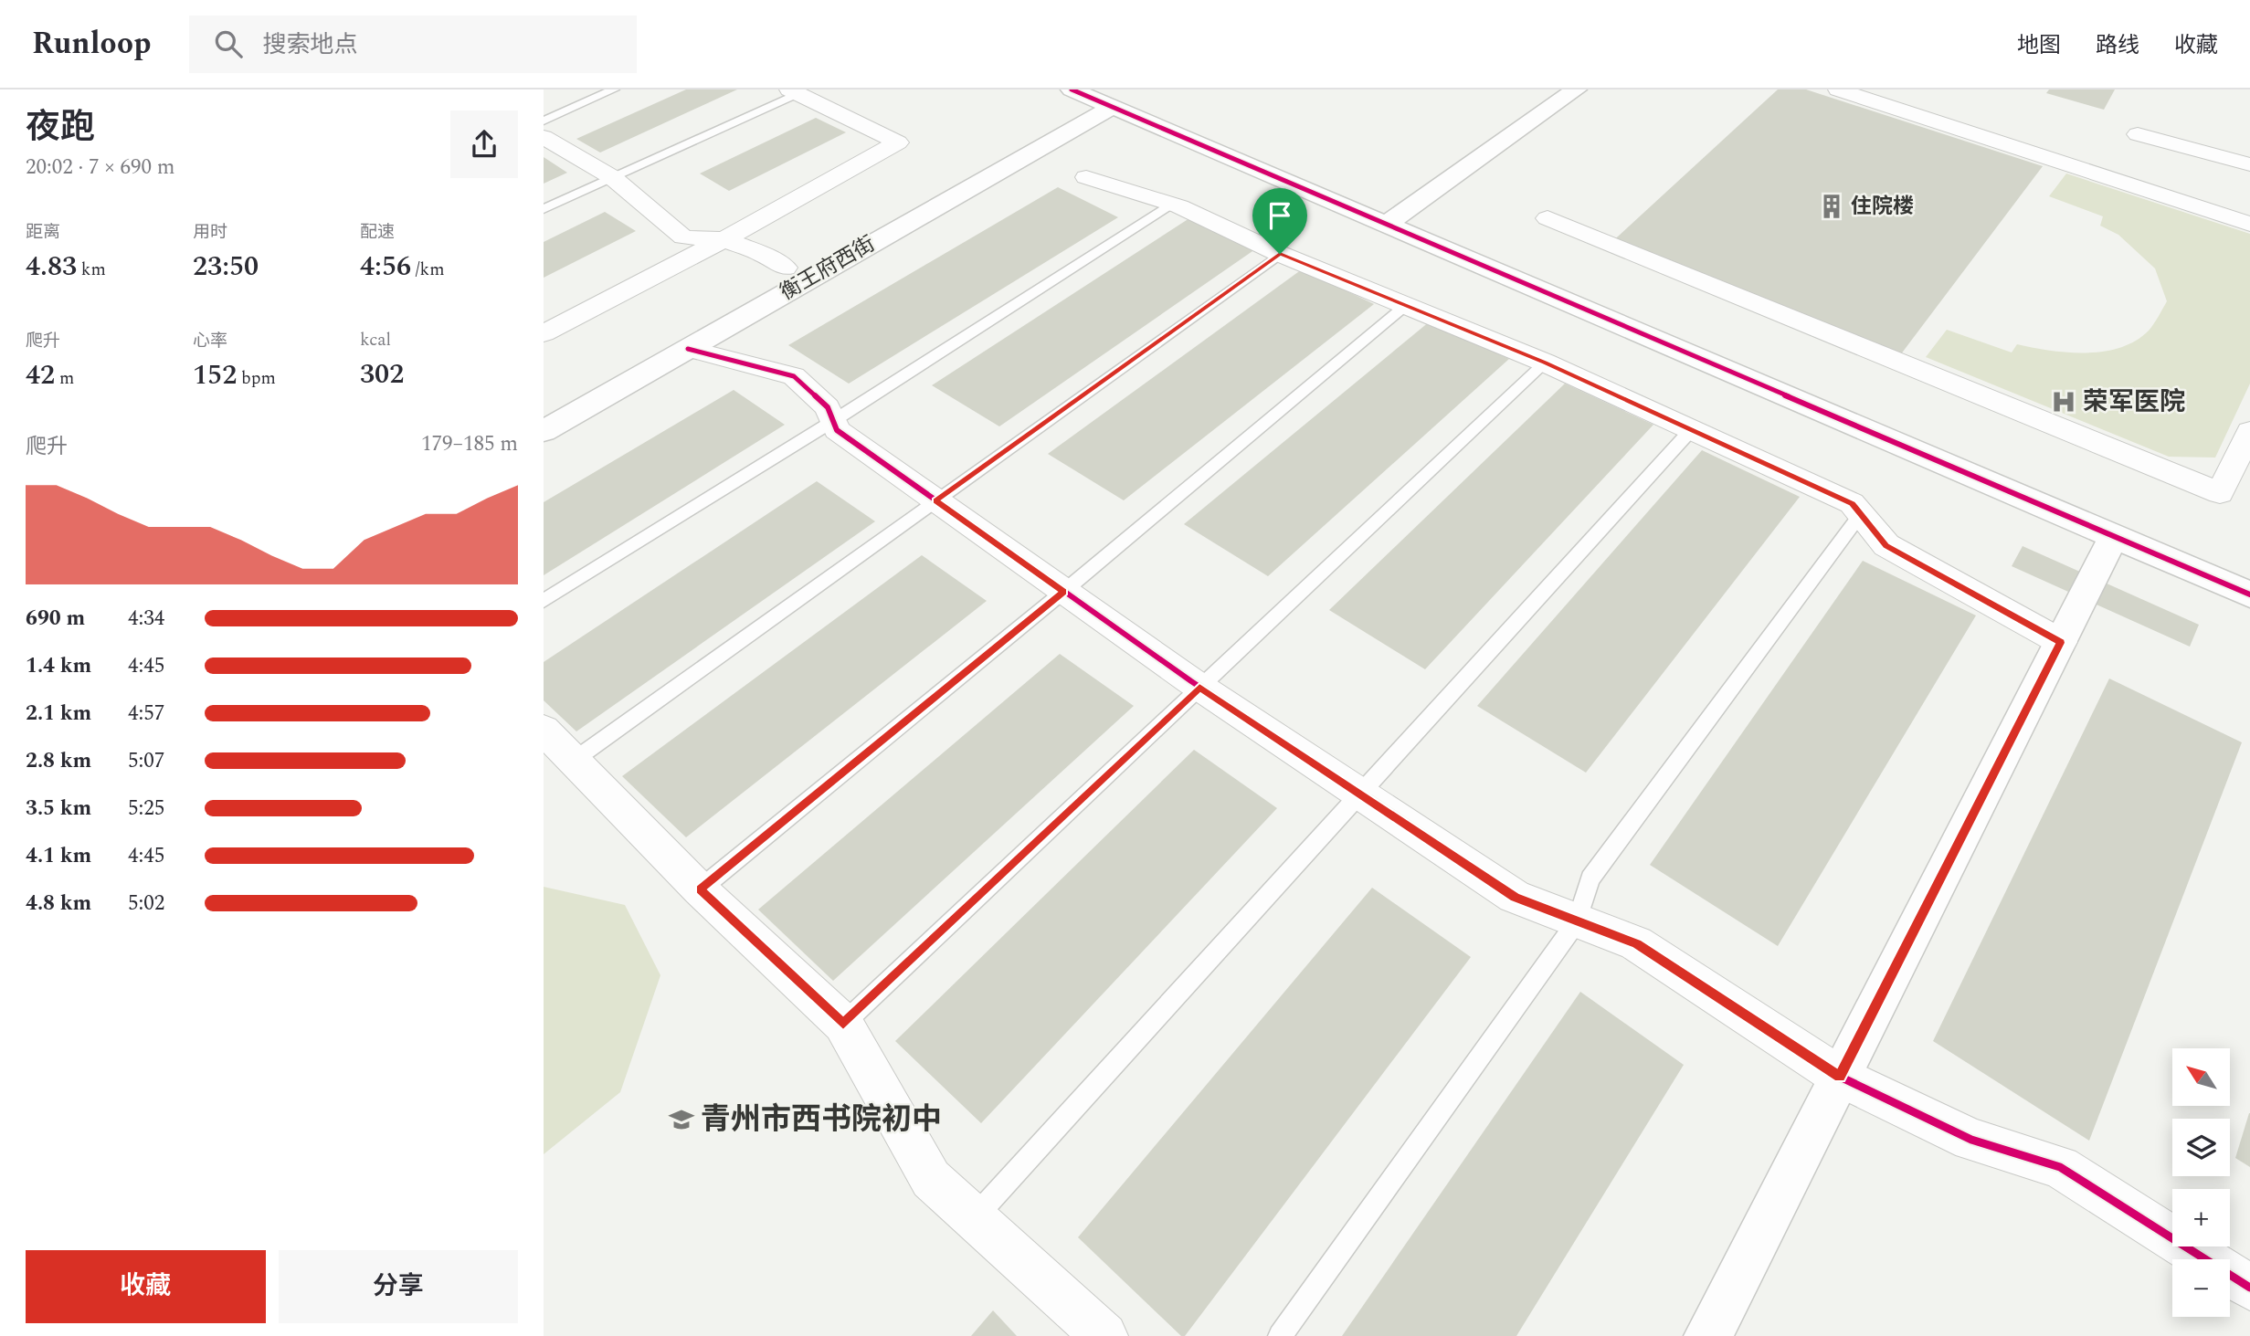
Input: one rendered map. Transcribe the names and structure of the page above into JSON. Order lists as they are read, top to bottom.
{
  "streets": {
    "street": ["衡王府西街"]
  },
  "places": {
    "building": ["住院楼"],
    "hospital": ["荣军医院"],
    "school or university": ["青州市西书院初中"]
  },
  "north": "top left",
  "page": {
    "header": "Runloop",
    "search": "搜索地点",
    "nav": ["地图", "路线", "收藏"],
    "heading": ["夜跑", "20:02 · 7 × 690 m"],
    "stats": [
      ["距离", "4.83 km"],
      ["用时", "23:50"],
      ["配速", "4:56 /km"],
      ["爬升", "42 m"],
      ["心率", "152 bpm"],
      ["kcal", "302"]
    ],
    "chart": ["爬升", "179–185 m"],
    "list": [
      {
        "name": "690 m",
        "note": "4:34"
      },
      {
        "name": "1.4 km",
        "note": "4:45"
      },
      {
        "name": "2.1 km",
        "note": "4:57"
      },
      {
        "name": "2.8 km",
        "note": "5:07"
      },
      {
        "name": "3.5 km",
        "note": "5:25"
      },
      {
        "name": "4.1 km",
        "note": "4:45"
      },
      {
        "name": "4.8 km",
        "note": "5:02"
      }
    ],
    "map_buttons": ["+", "−"],
    "buttons": ["收藏", "分享"]
  }
}
